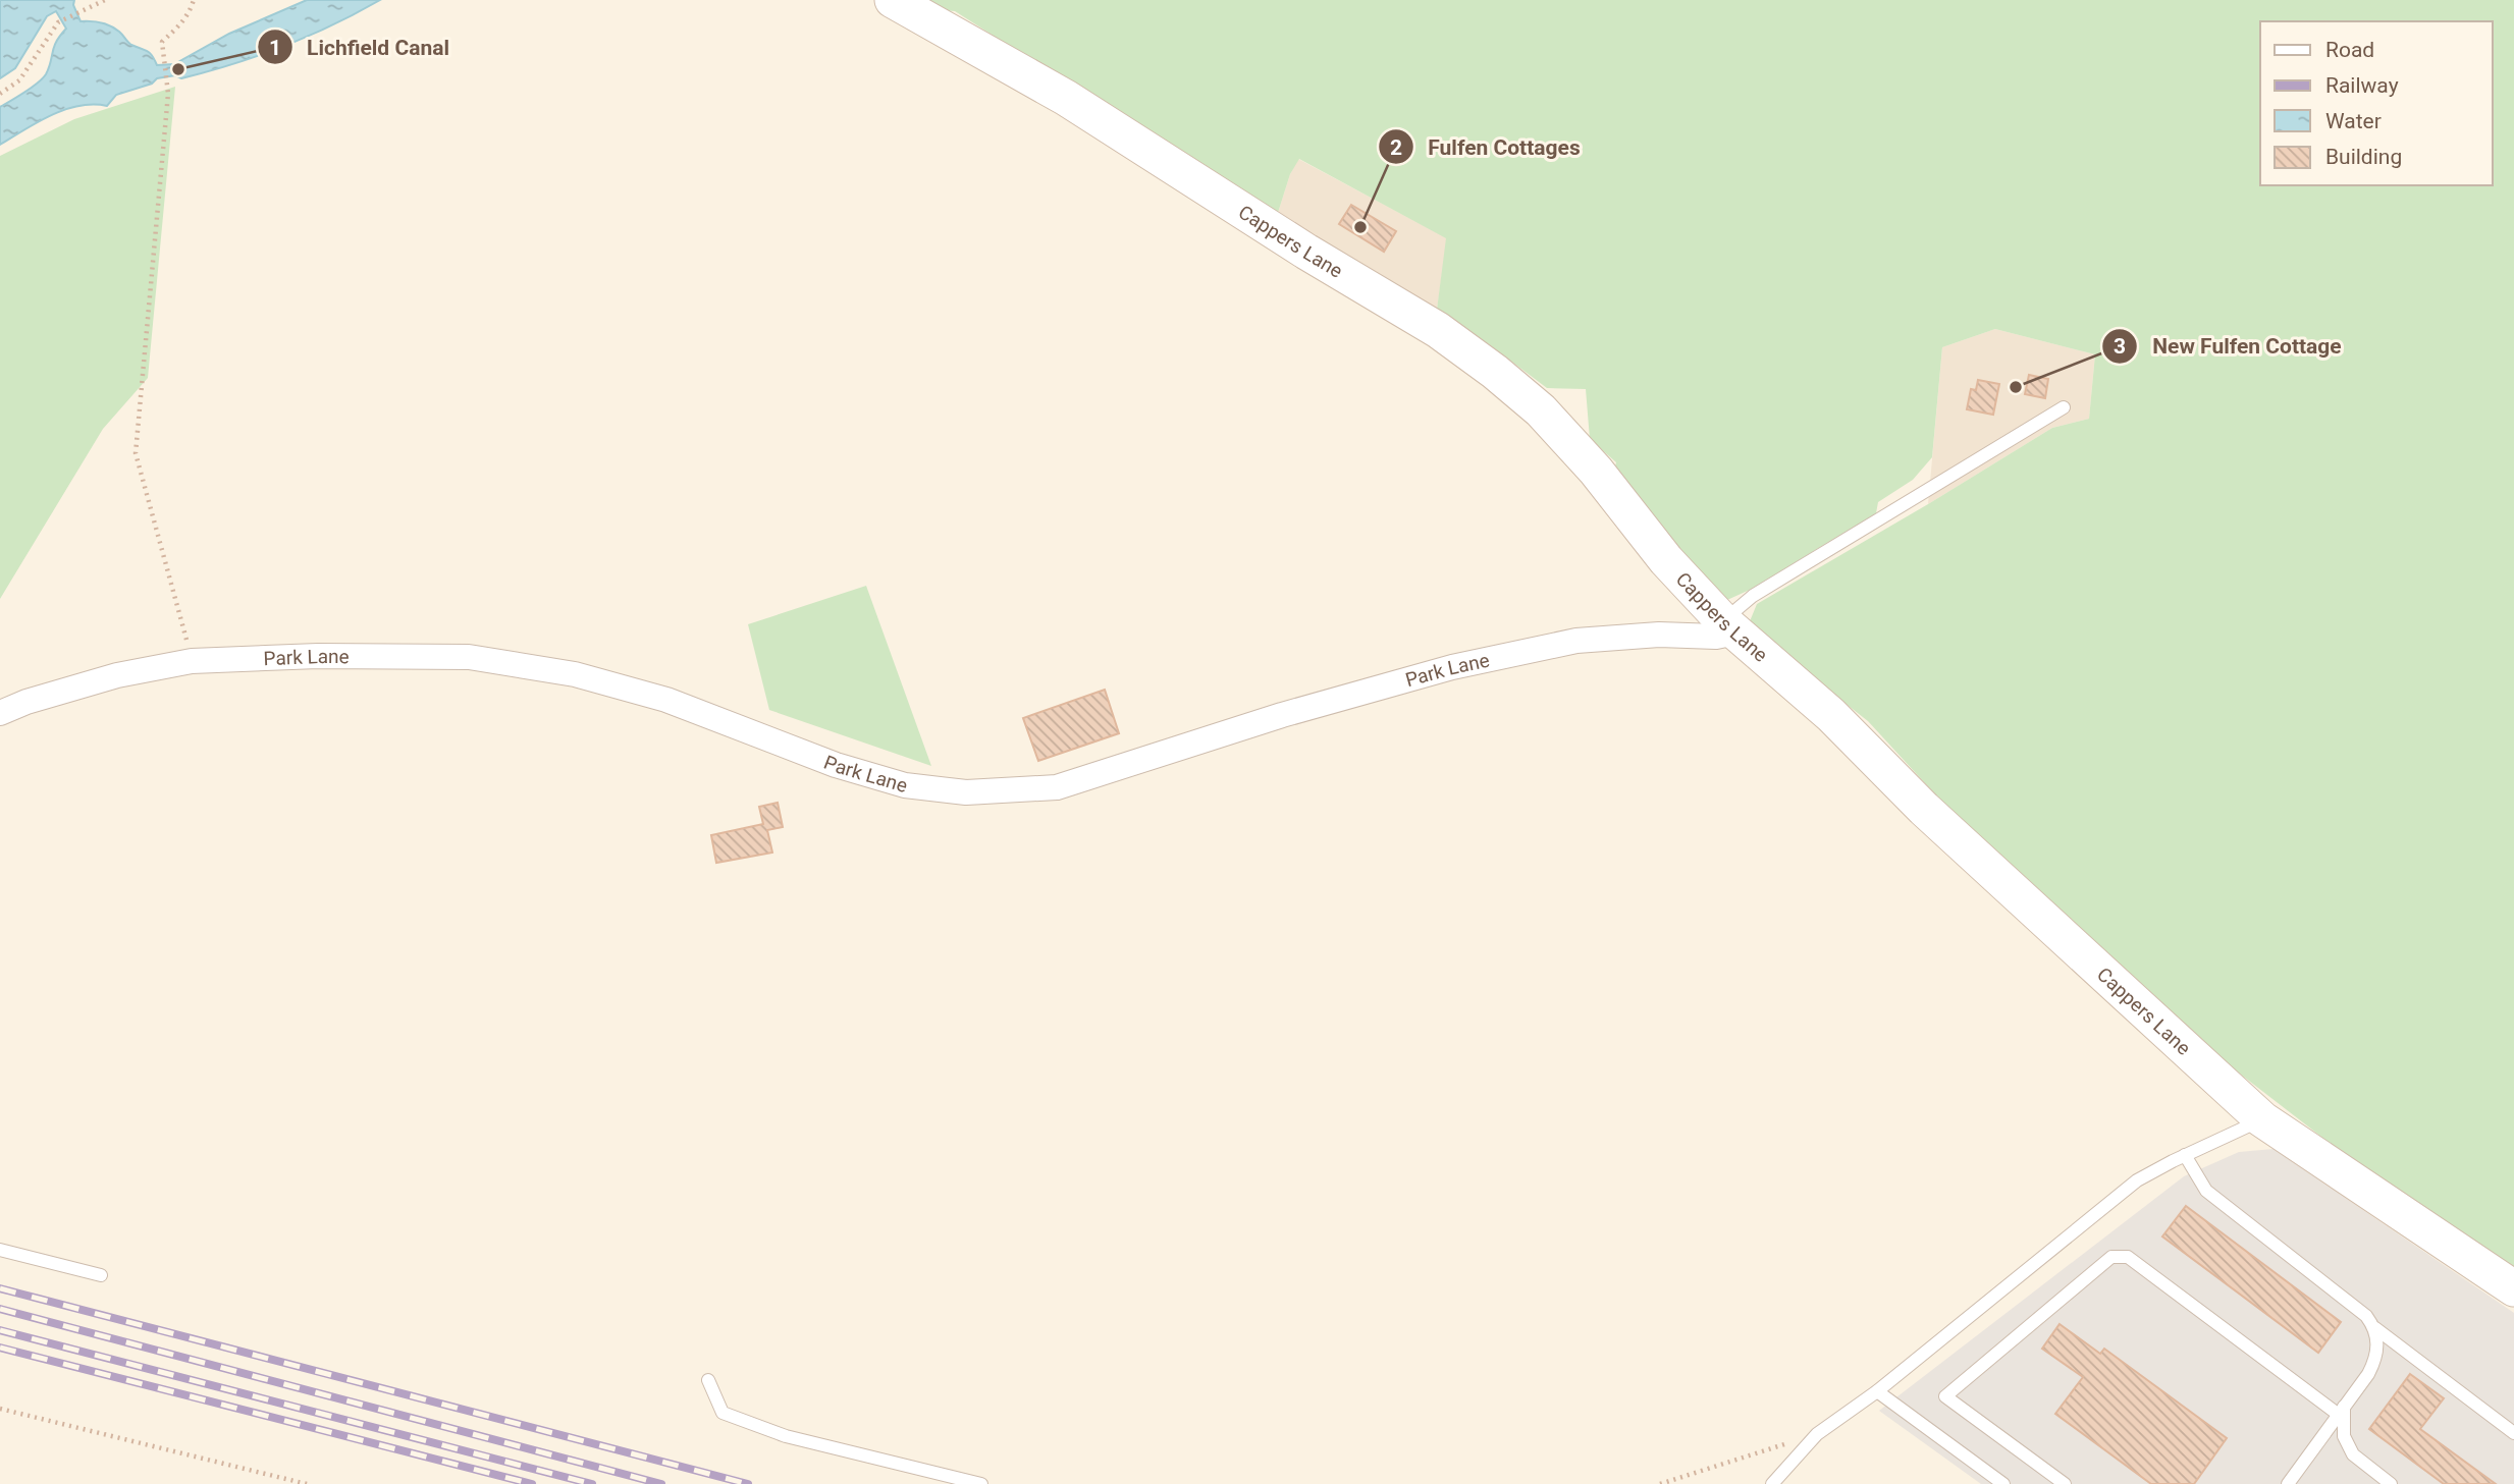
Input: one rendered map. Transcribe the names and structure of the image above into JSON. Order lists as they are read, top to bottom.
{
  "streets": {
    "street": ["Cappers Lane", "Park Lane"]
  },
  "crossings": [
    ["Cappers Lane", "Park Lane"]
  ],
  "places": ["Lichfield Canal", "Fulfen Cottages", "New Fulfen Cottage"],
  "legend": [
    "Road",
    "Railway",
    "Water",
    "Building"
  ]
}
